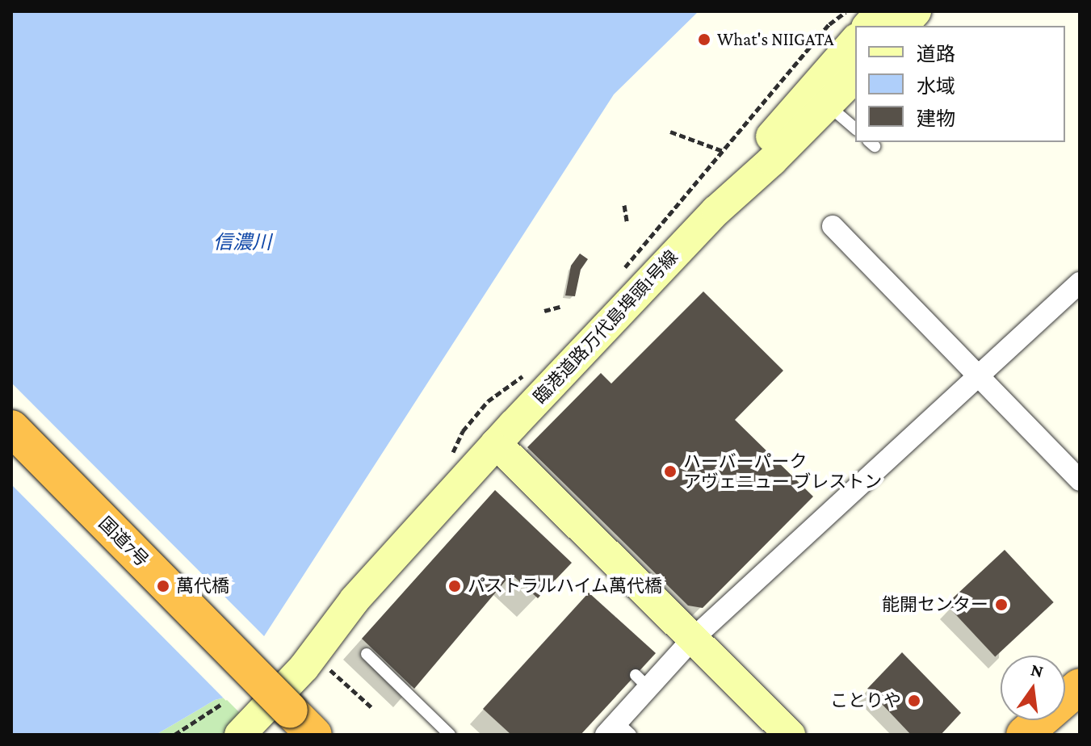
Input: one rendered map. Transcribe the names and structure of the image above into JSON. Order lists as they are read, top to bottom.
{
  "streets": {
    "highway": ["国道7号"],
    "street": ["臨港道路万代島埠頭1号線"]
  },
  "water": ["信濃川"],
  "places": [
    "What's NIIGATA",
    "ハーバーパーク アヴェニュー ブレストン",
    "萬代橋",
    "パストラルハイム萬代橋",
    "能開センター",
    "ことりや"
  ],
  "legend": ["道路", "水域", "建物"],
  "north": "top"
}
